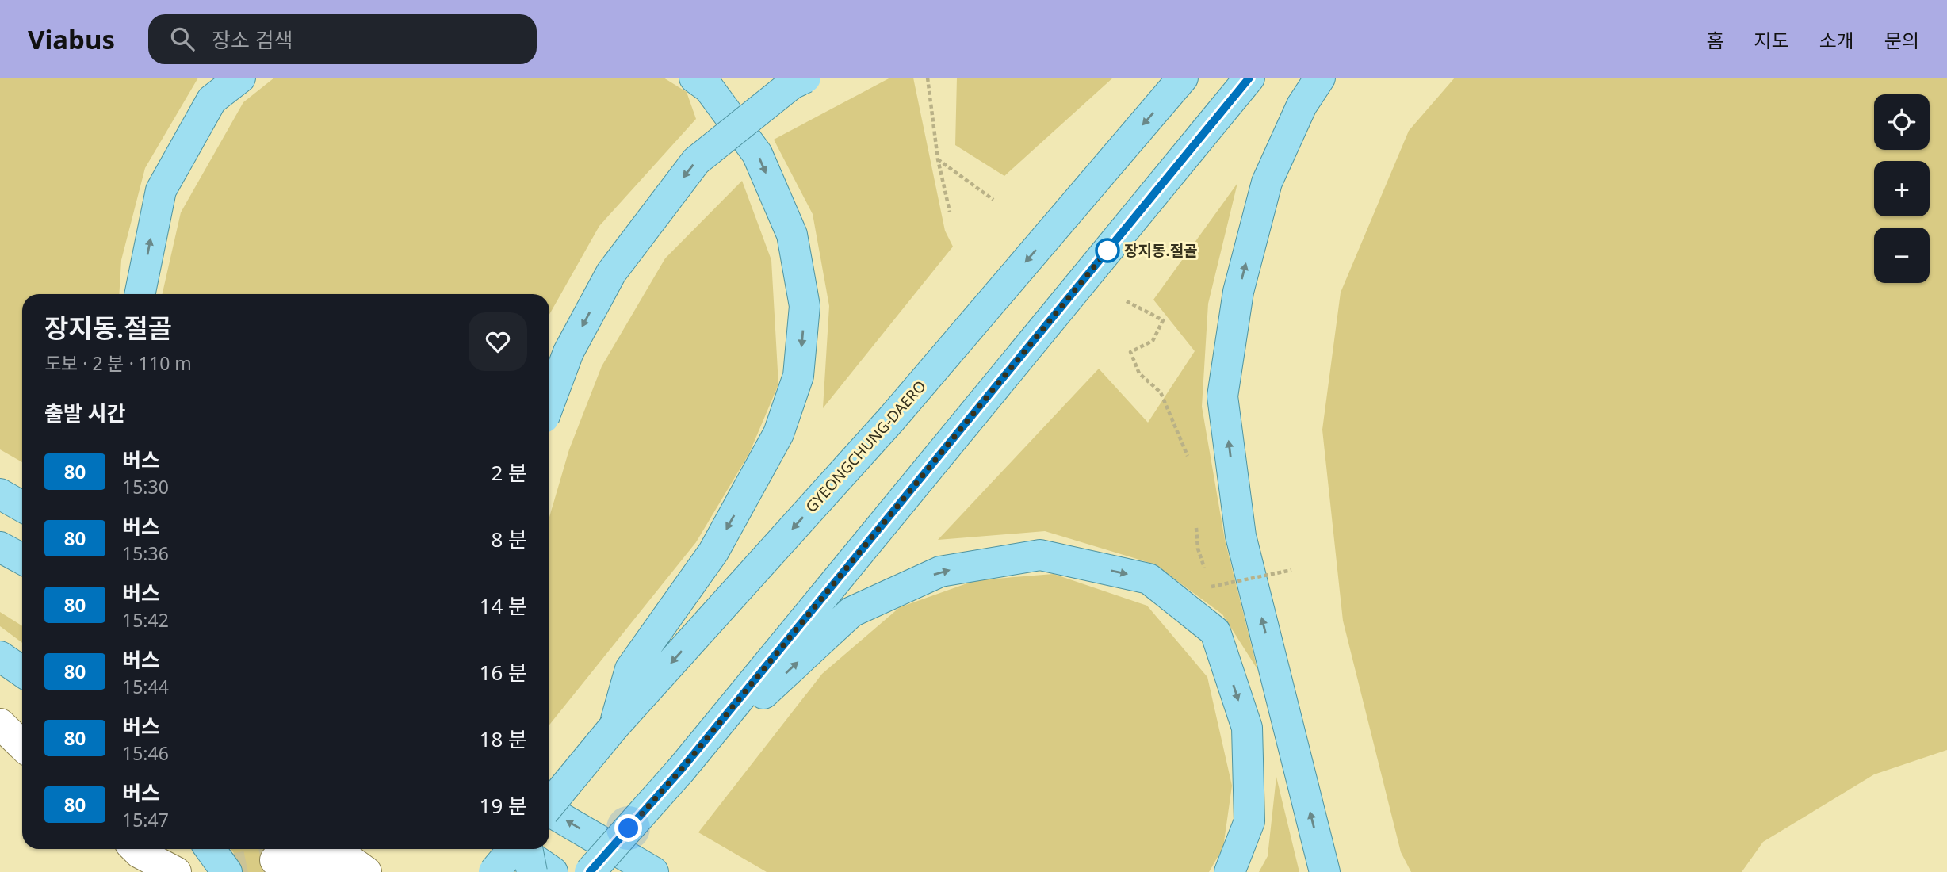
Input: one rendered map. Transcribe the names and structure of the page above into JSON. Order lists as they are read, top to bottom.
{
  "streets": {
    "main road": ["GYEONGCHUNG-DAERO"]
  },
  "places": ["장지동.절골"],
  "lines": ["bus line 80"],
  "page": {
    "header": "Viabus",
    "search": "장소 검색",
    "nav": [
      "홈",
      "지도",
      "소개",
      "문의"
    ],
    "map_buttons": ["+", "−"],
    "heading": [
      ["장지동.절골", "도보 · 2 분 · 110 m"],
      "출발 시간"
    ],
    "list": [
      {
        "mark": "80",
        "name": "버스",
        "note": "15:30",
        "value": "2 분"
      },
      {
        "mark": "80",
        "name": "버스",
        "note": "15:36",
        "value": "8 분"
      },
      {
        "mark": "80",
        "name": "버스",
        "note": "15:42",
        "value": "14 분"
      },
      {
        "mark": "80",
        "name": "버스",
        "note": "15:44",
        "value": "16 분"
      },
      {
        "mark": "80",
        "name": "버스",
        "note": "15:46",
        "value": "18 분"
      },
      {
        "mark": "80",
        "name": "버스",
        "note": "15:47",
        "value": "19 분"
      }
    ]
  }
}
